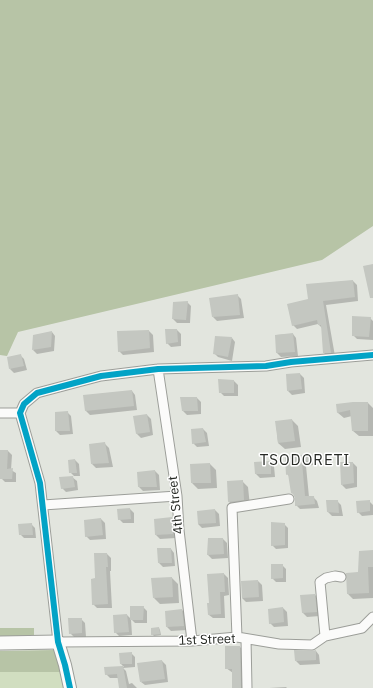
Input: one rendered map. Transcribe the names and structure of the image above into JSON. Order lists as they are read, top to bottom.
{
  "streets": {
    "street": ["4th Street", "1st Street"]
  },
  "crossings": [
    ["4th Street", "1st Street"]
  ],
  "districts": ["TSODORETI"]
}
